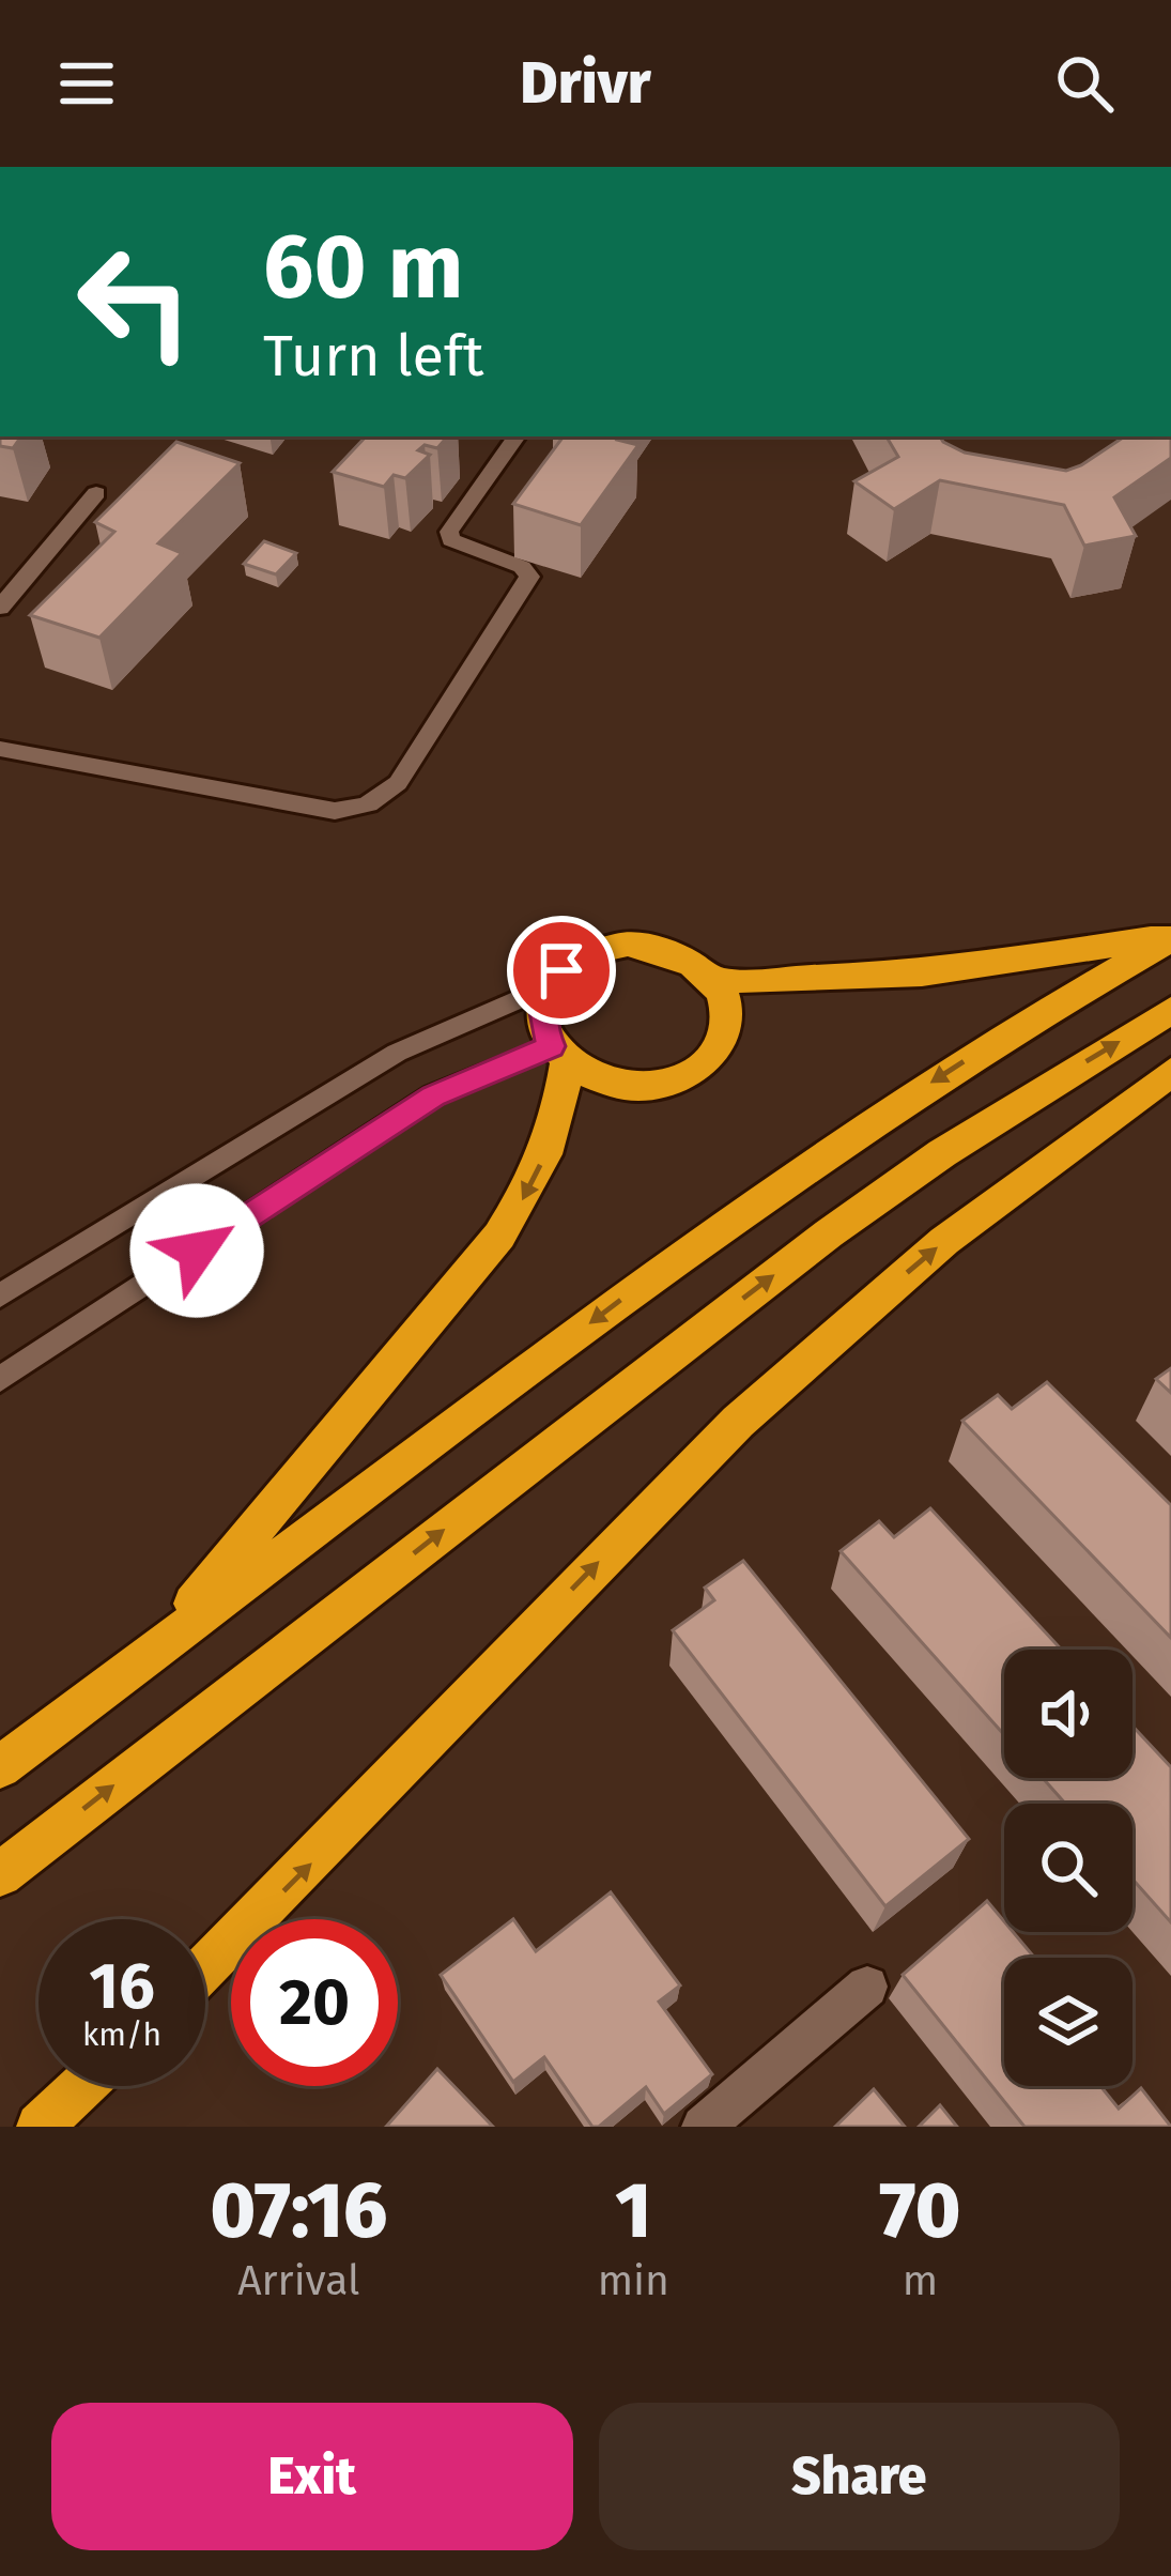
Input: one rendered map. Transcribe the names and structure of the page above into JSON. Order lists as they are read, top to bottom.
{
  "page": {
    "header": "Drivr",
    "turn": ["60 m", "Turn left"],
    "speed": "16 km/h",
    "limit": "20",
    "eta": [
      "07:16",
      "Arrival",
      "1",
      "min",
      "70",
      "m"
    ],
    "buttons": ["Exit", "Share"]
  }
}
